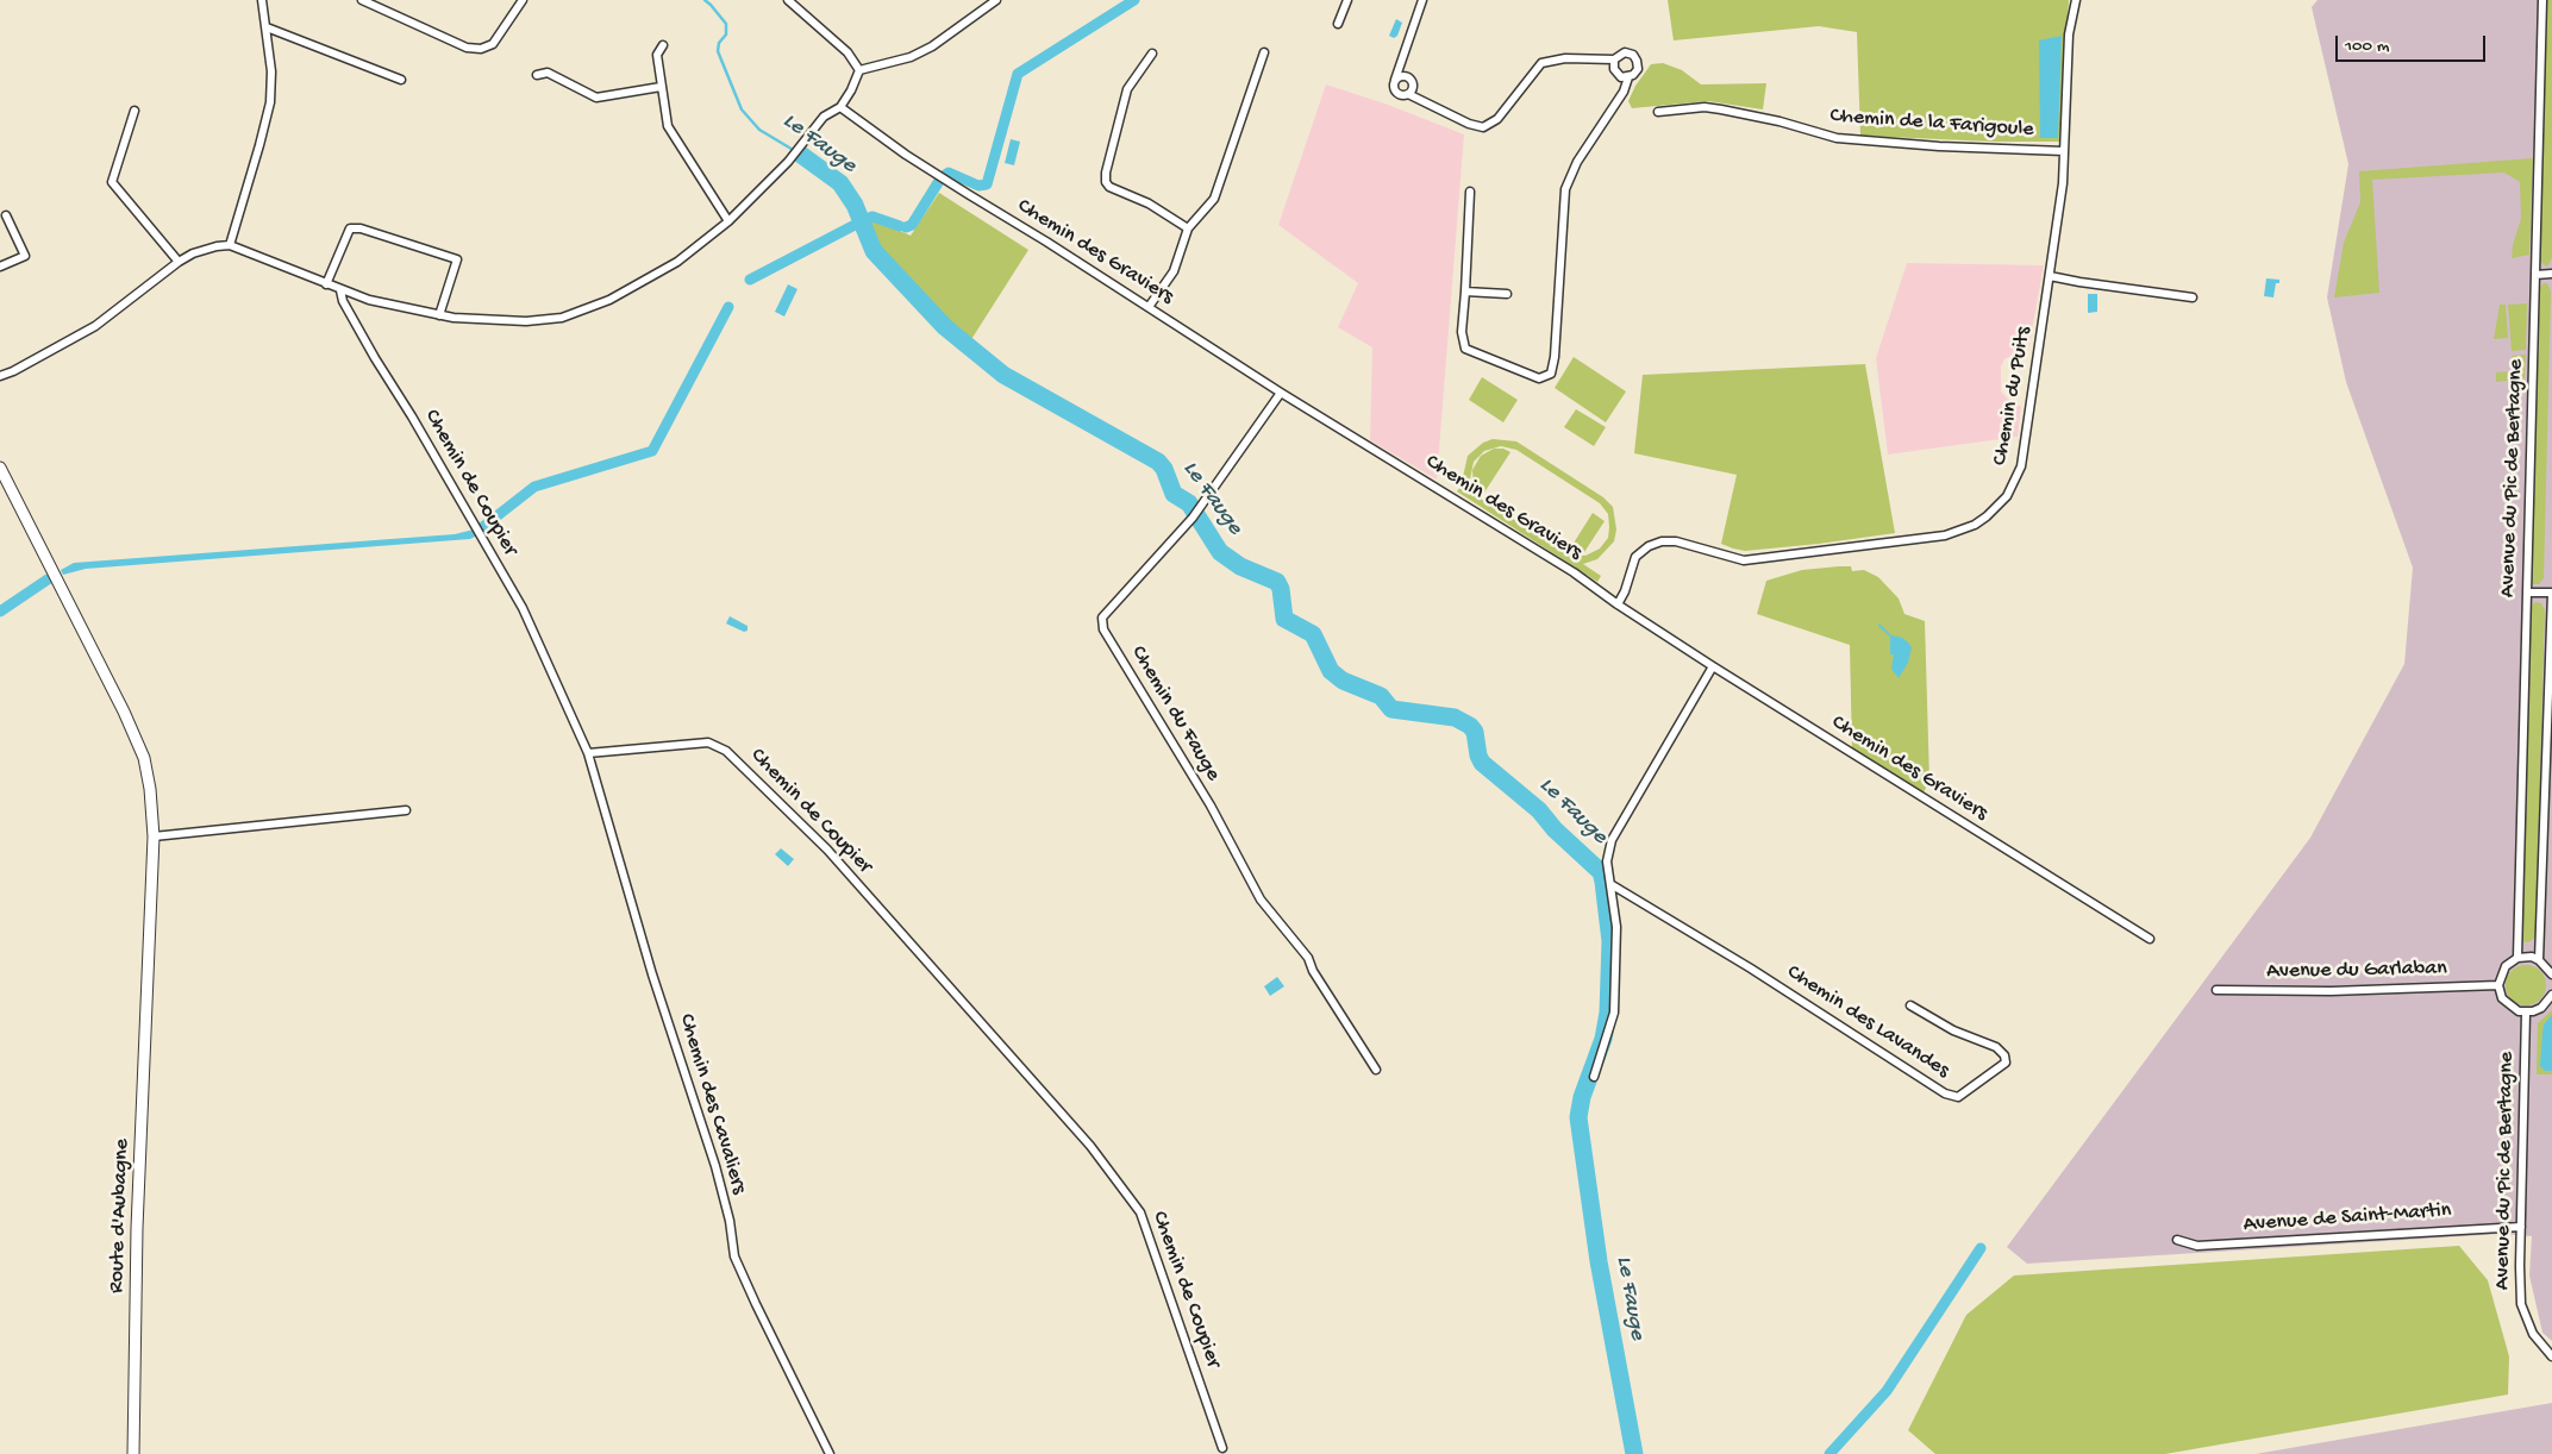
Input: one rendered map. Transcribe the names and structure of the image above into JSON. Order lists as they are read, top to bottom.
{
  "streets": {
    "main road": ["Route d'Aubagne"],
    "street": [
      "Chemin de la Farigoule",
      "Chemin des Graviers",
      "Chemin du Puits",
      "Avenue du Pic de Bertagne",
      "Chemin de Coupier",
      "Chemin du Fauge",
      "Avenue du Garlaban",
      "Chemin des Lavandes",
      "Chemin des Cavaliers",
      "Avenue de Saint-Martin"
    ]
  },
  "crossings": [
    ["Chemin de la Farigoule", "Chemin du Puits"],
    ["Chemin des Graviers", "Chemin du Puits"],
    ["Chemin des Graviers", "Chemin du Fauge"],
    ["Avenue du Pic de Bertagne", "Avenue de Saint-Martin"],
    ["Chemin de Coupier", "Chemin des Cavaliers"]
  ],
  "water": ["Le Fauge"],
  "scale_bar": "100 m"
}
